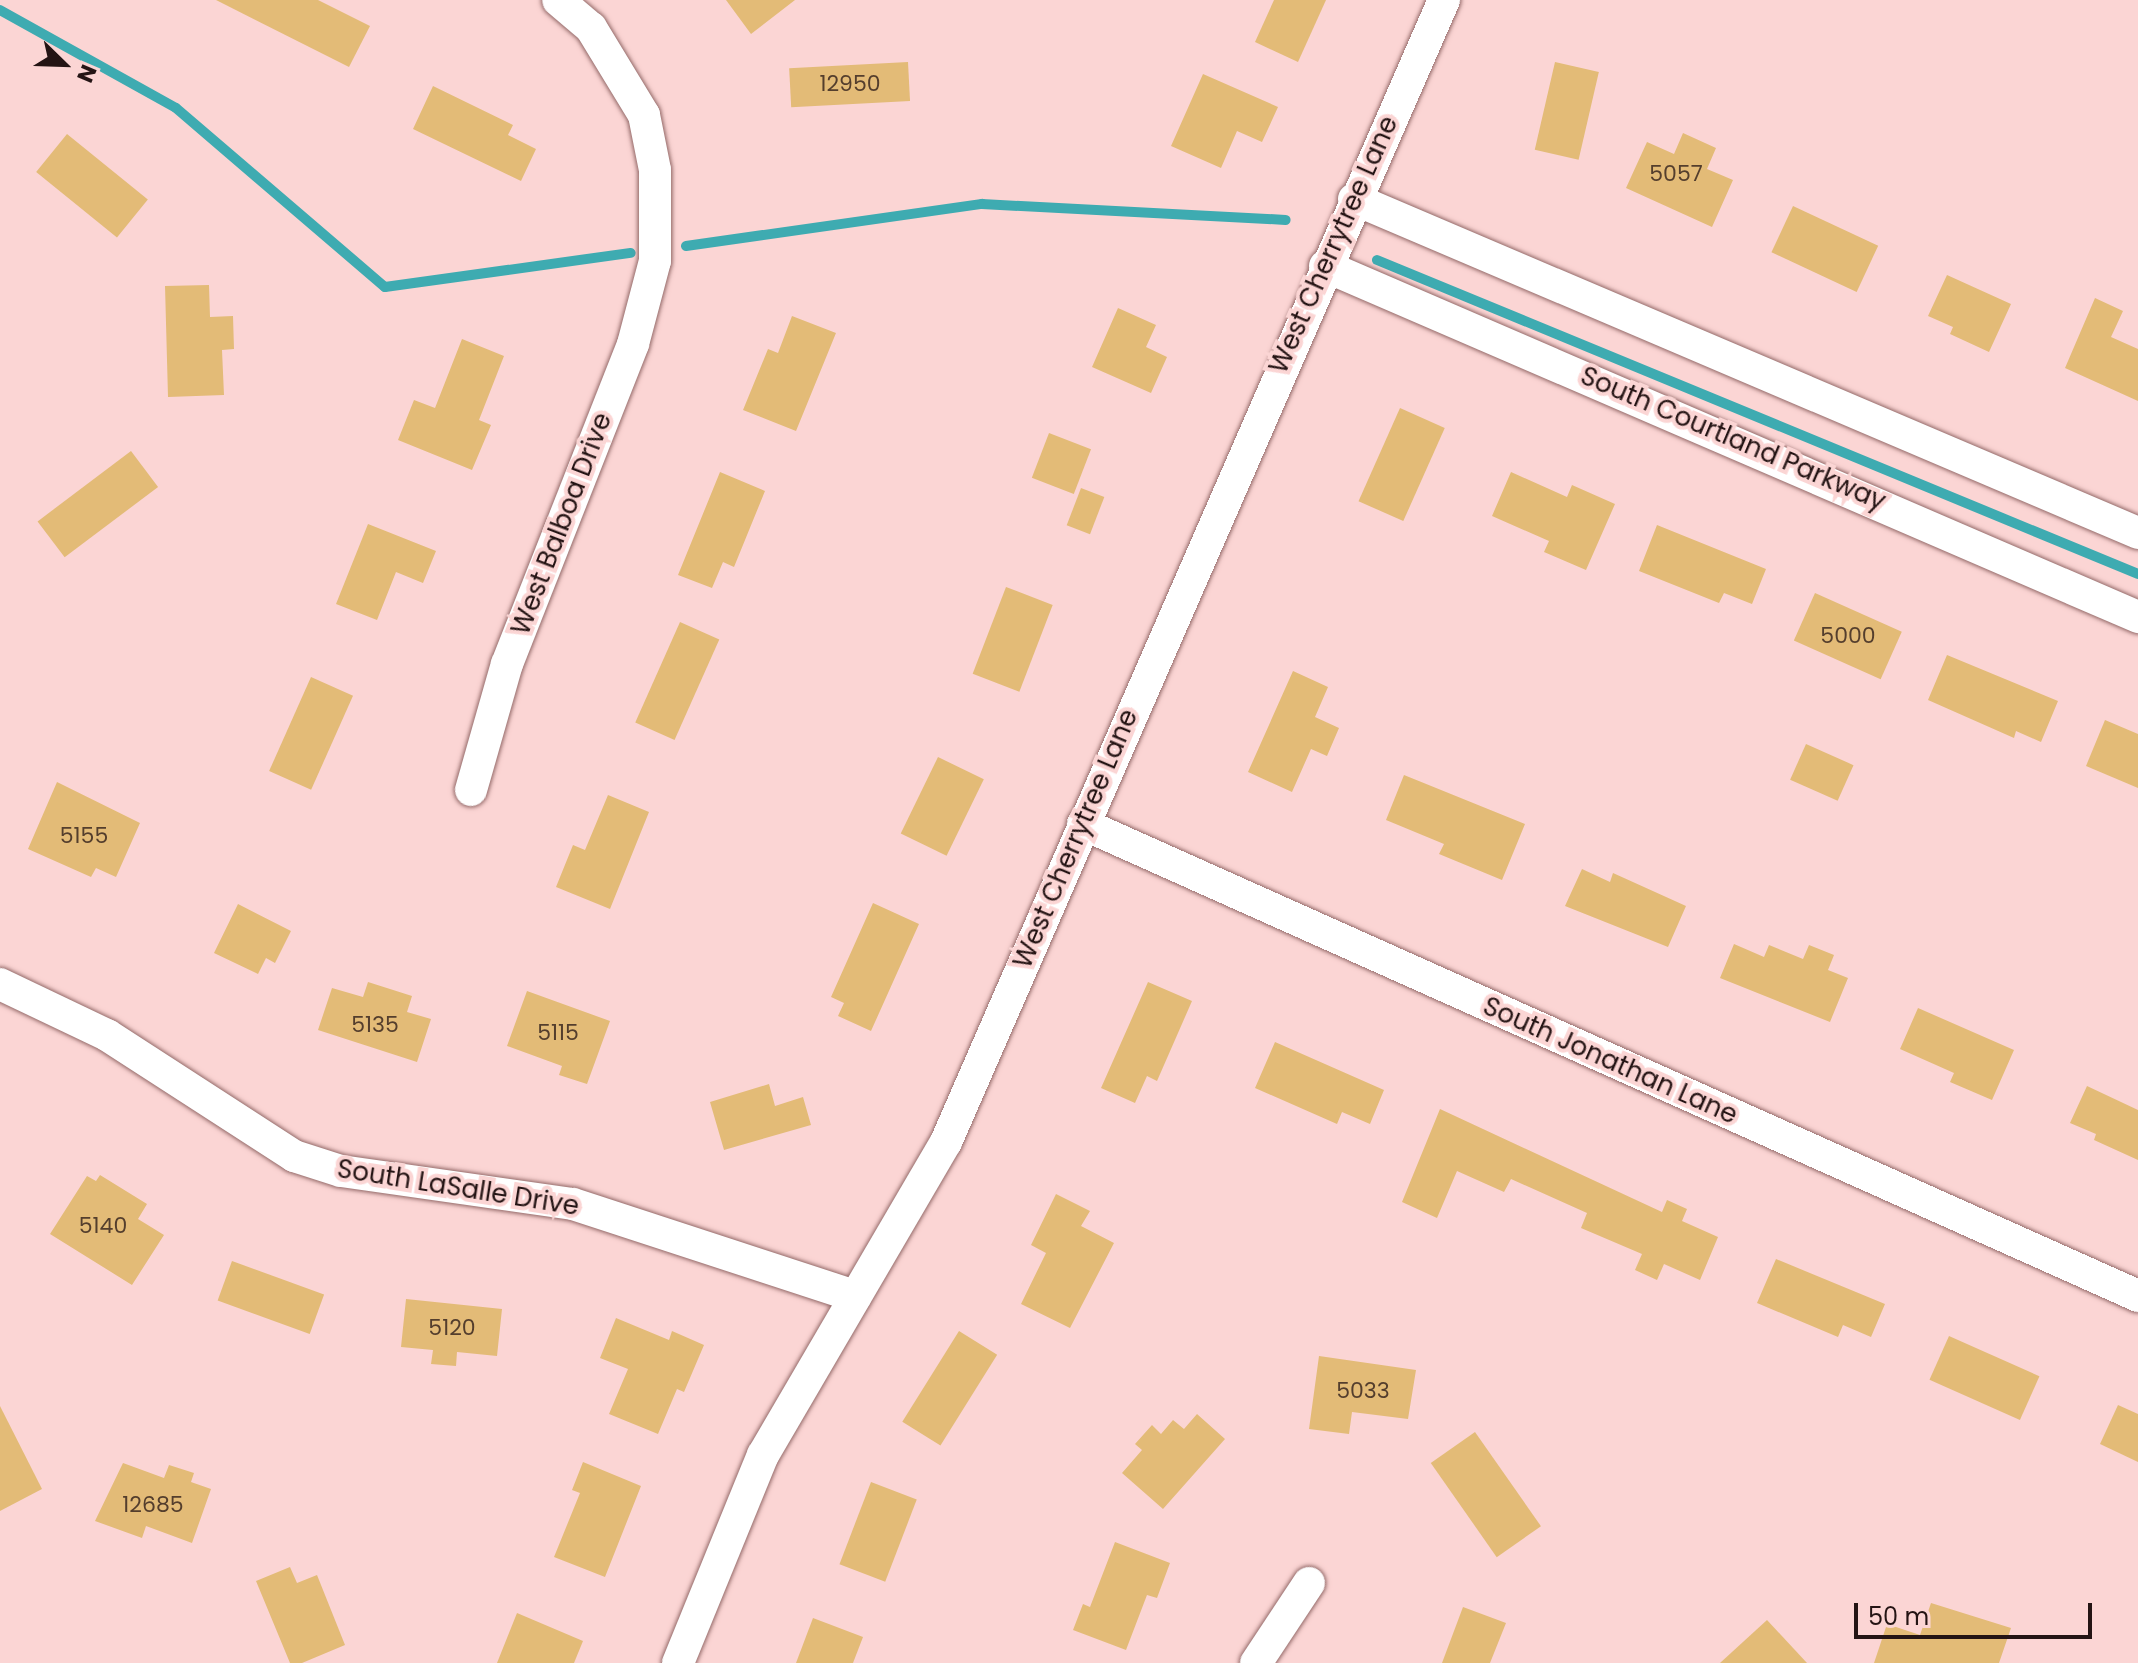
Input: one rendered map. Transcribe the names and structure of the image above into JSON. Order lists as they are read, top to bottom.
{
  "streets": {
    "street": [
      "West Cherrytree Lane",
      "South Courtland Parkway",
      "West Balboa Drive",
      "South Jonathan Lane",
      "South LaSalle Drive"
    ]
  },
  "crossings": [
    ["West Cherrytree Lane", "South Courtland Parkway"],
    ["West Cherrytree Lane", "South Jonathan Lane"],
    ["West Cherrytree Lane", "South LaSalle Drive"]
  ],
  "house_numbers": [
    "12950",
    "5057",
    "5000",
    "5155",
    "5135",
    "5115",
    "5140",
    "5120",
    "5033",
    "12685"
  ],
  "scale_bar": "50 m",
  "north": "bottom right"
}
